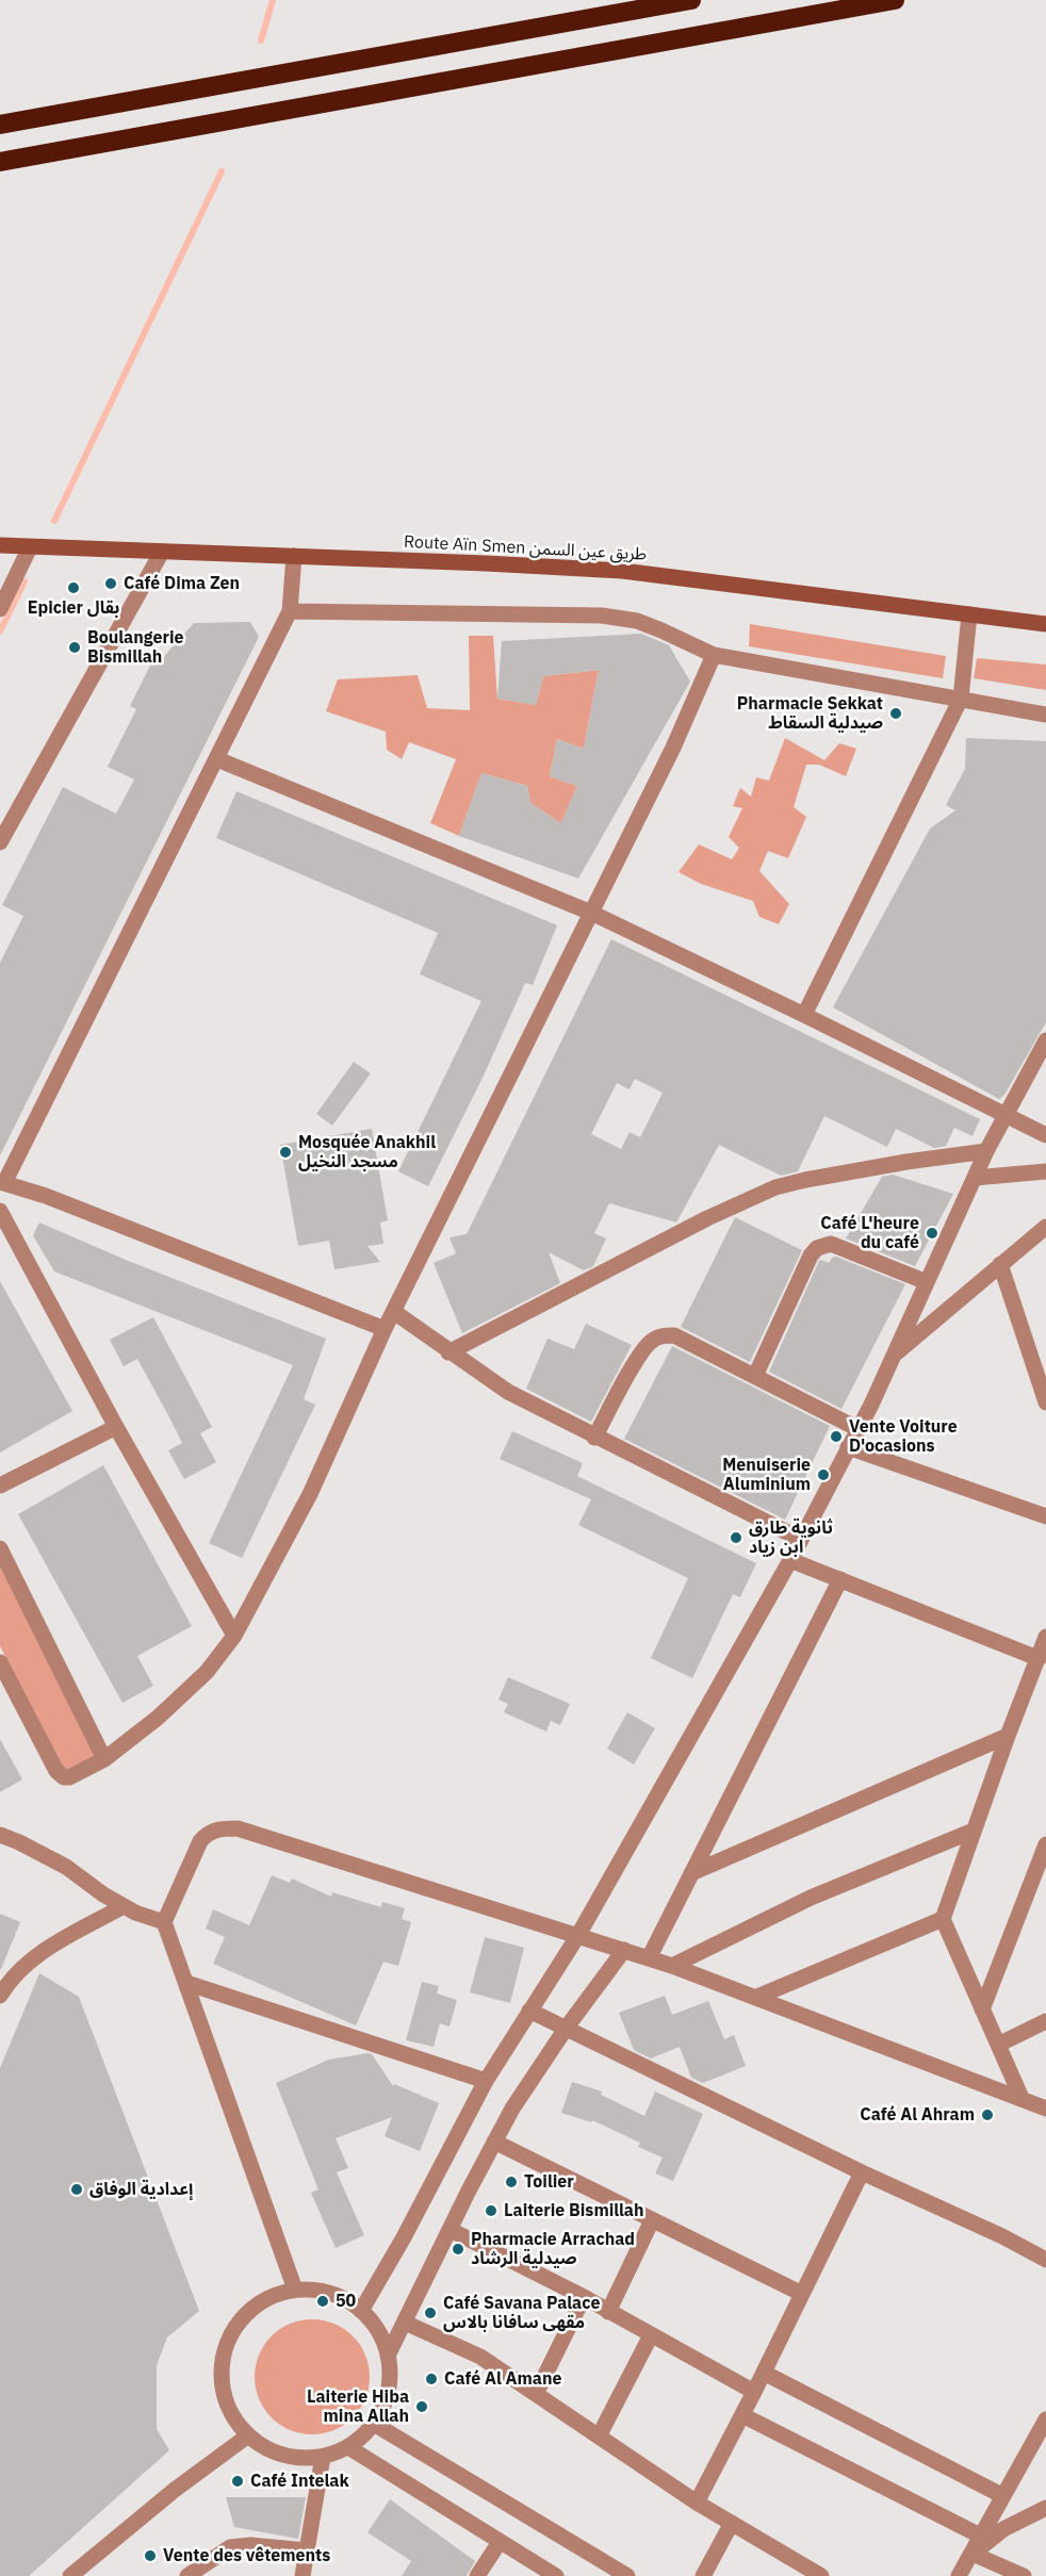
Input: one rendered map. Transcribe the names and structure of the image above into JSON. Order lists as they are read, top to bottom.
{
  "streets": {
    "street": ["Route Aïn Smen طريق عين السمن"]
  },
  "places": [
    "Café Dima Zen",
    "Epicier بقال",
    "Boulangerie Bismillah",
    "Pharmacie Sekkat صيدلية السقاط",
    "Mosquée Anakhil مسجد النخيل",
    "Café L'heure du café",
    "Vente Voiture D'ocasions",
    "Menuiserie Aluminium",
    "ثانوية طارق ابن زياد",
    "Café Al Ahram",
    "Toilier",
    "إعدادية الوفاق",
    "Laiterie Bismillah",
    "Pharmacie Arrachad صيدلية الرشاد",
    "50",
    "Café Savana Palace مقهى سافانا بالاس",
    "Café Al Amane",
    "Laiterie Hiba mina Allah",
    "Café Intelak",
    "Vente des vêtements"
  ]
}
